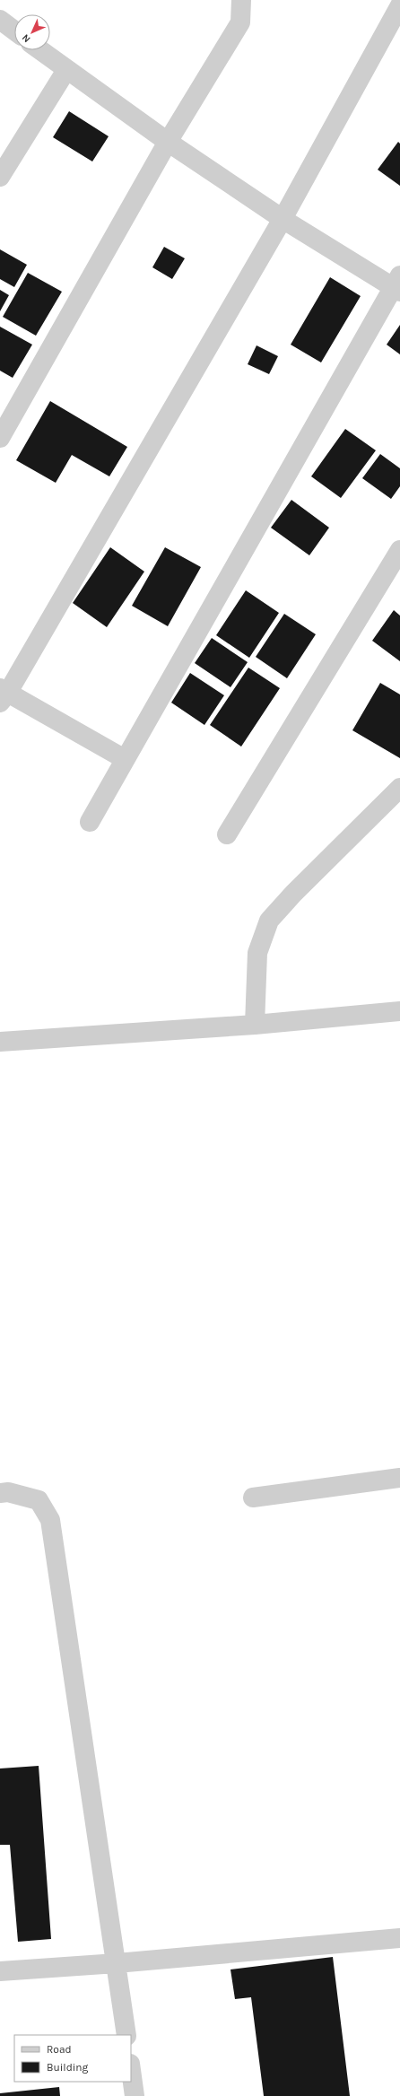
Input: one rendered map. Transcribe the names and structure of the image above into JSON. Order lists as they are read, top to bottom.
{
  "legend": ["Road", "Building"],
  "north": "bottom left"
}
